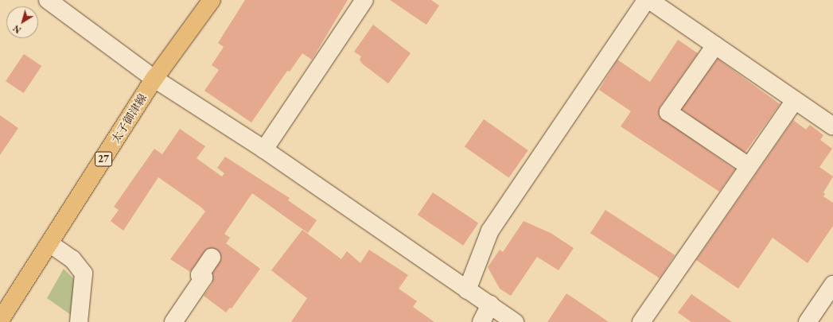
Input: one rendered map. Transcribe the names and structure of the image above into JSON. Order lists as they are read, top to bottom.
{
  "streets": {
    "main road": ["太子御津線", "27"]
  },
  "north": "bottom left"
}
